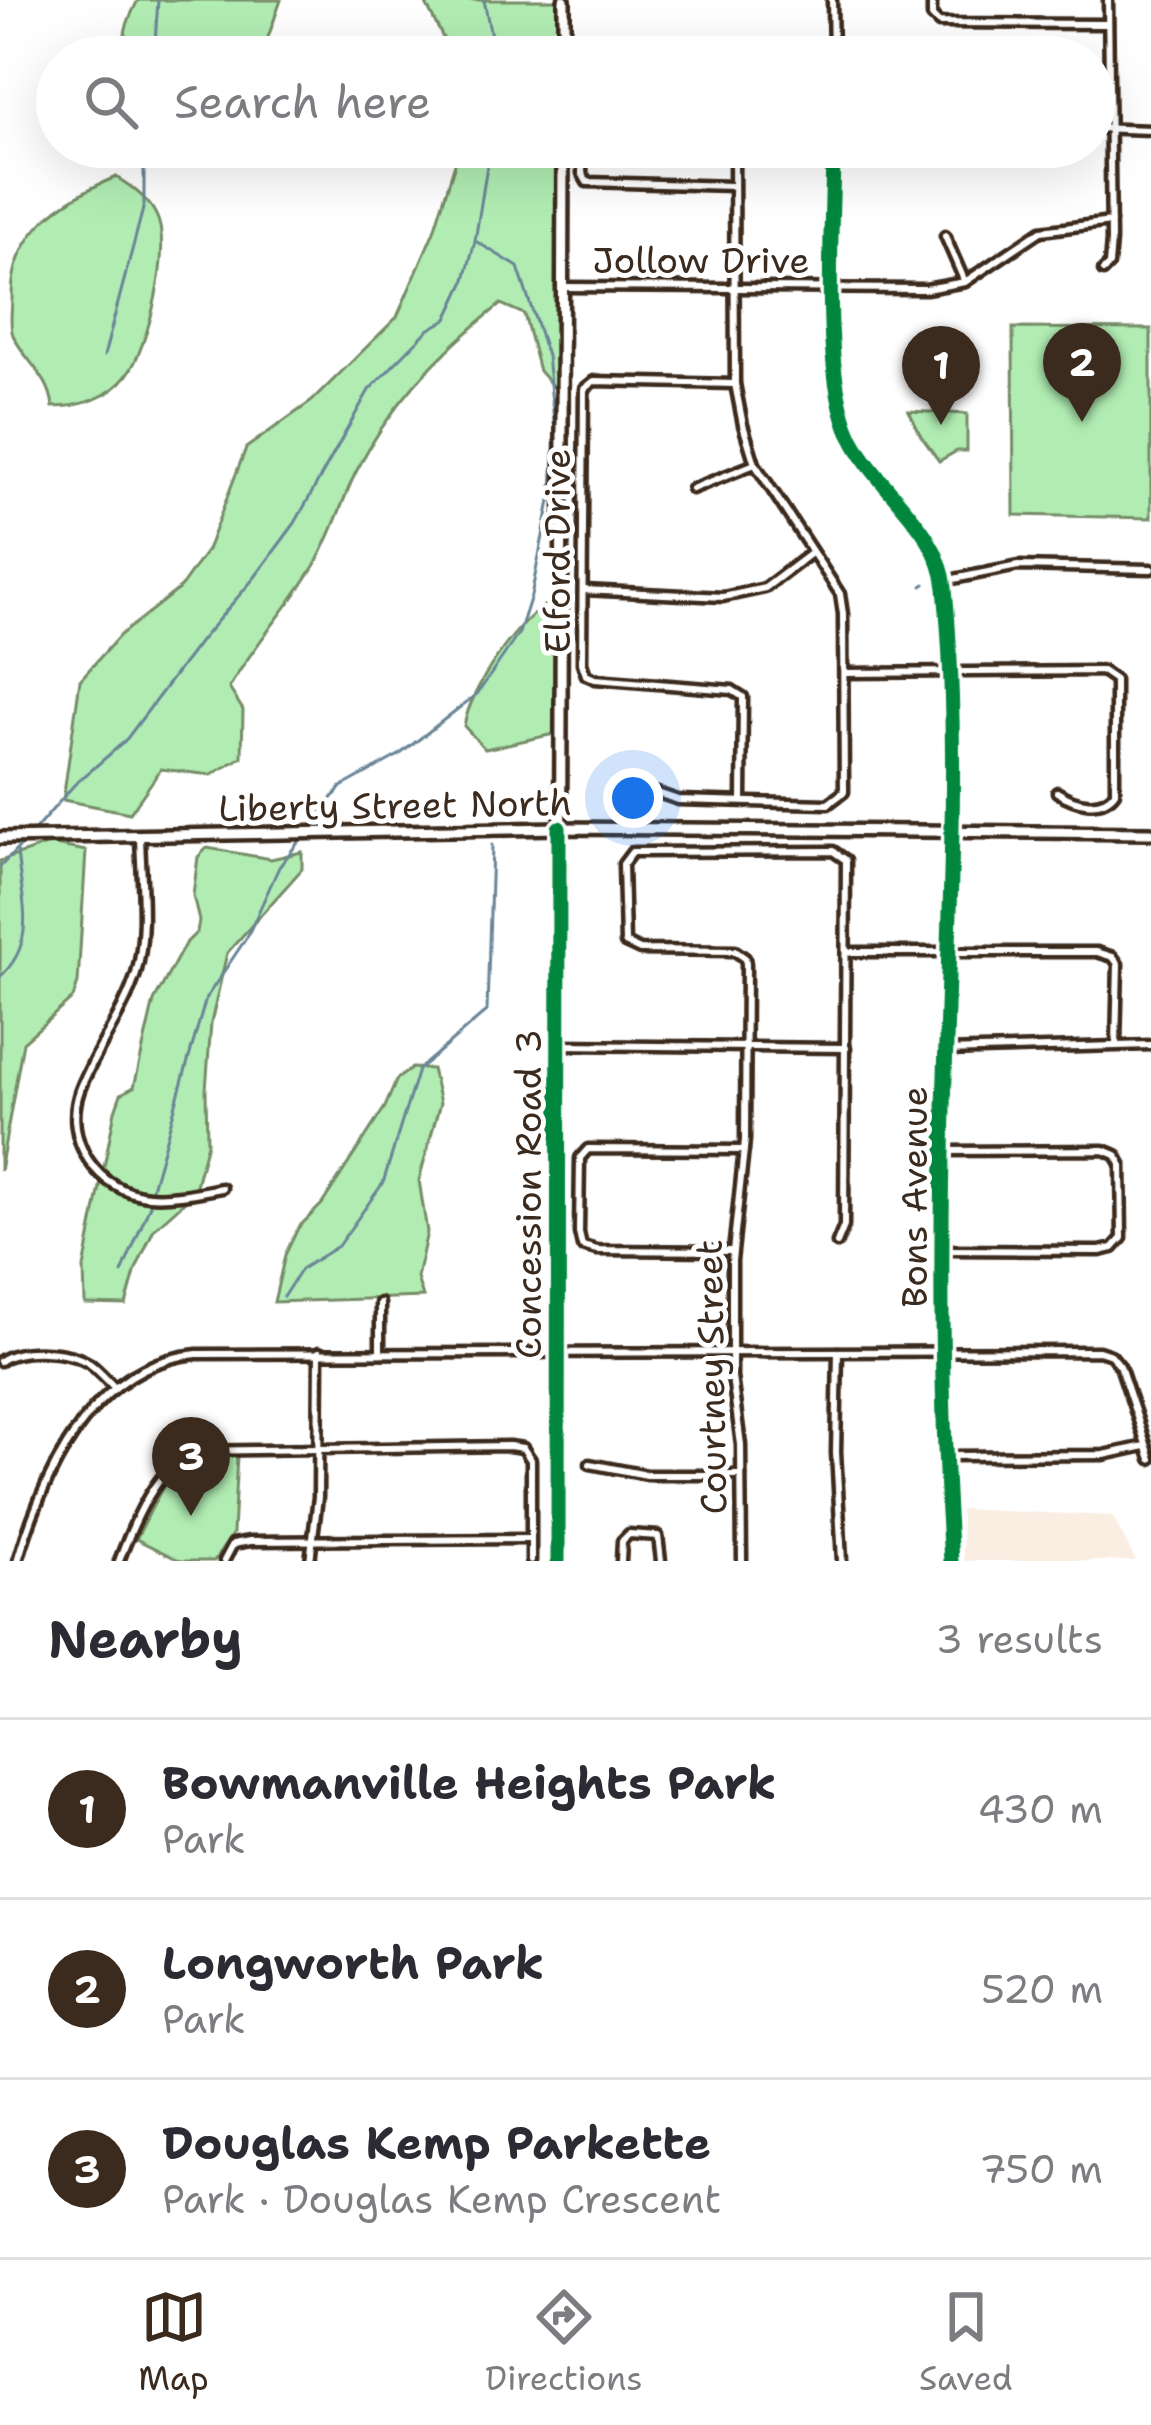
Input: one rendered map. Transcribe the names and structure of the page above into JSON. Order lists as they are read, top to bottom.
{
  "streets": {
    "street": [
      "Jollow Drive",
      "Elford Drive",
      "Liberty Street North",
      "Concession Road 3",
      "Bons Avenue",
      "Courtney Street"
    ]
  },
  "crossings": [
    ["Jollow Drive", "Concession Road 3"],
    ["Liberty Street North", "Concession Road 3"],
    ["Liberty Street North", "Bons Avenue"]
  ],
  "page": {
    "search": "Search here",
    "pins": ["2", "1", "3"],
    "heading": ["Nearby", "3 results"],
    "list": [
      {
        "mark": "1",
        "name": "Bowmanville Heights Park",
        "note": "Park",
        "value": "430 m"
      },
      {
        "mark": "2",
        "name": "Longworth Park",
        "note": "Park",
        "value": "520 m"
      },
      {
        "mark": "3",
        "name": "Douglas Kemp Parkette",
        "note": "Park · Douglas Kemp Crescent",
        "value": "750 m"
      }
    ],
    "nav": ["Map", "Directions", "Saved"]
  }
}
